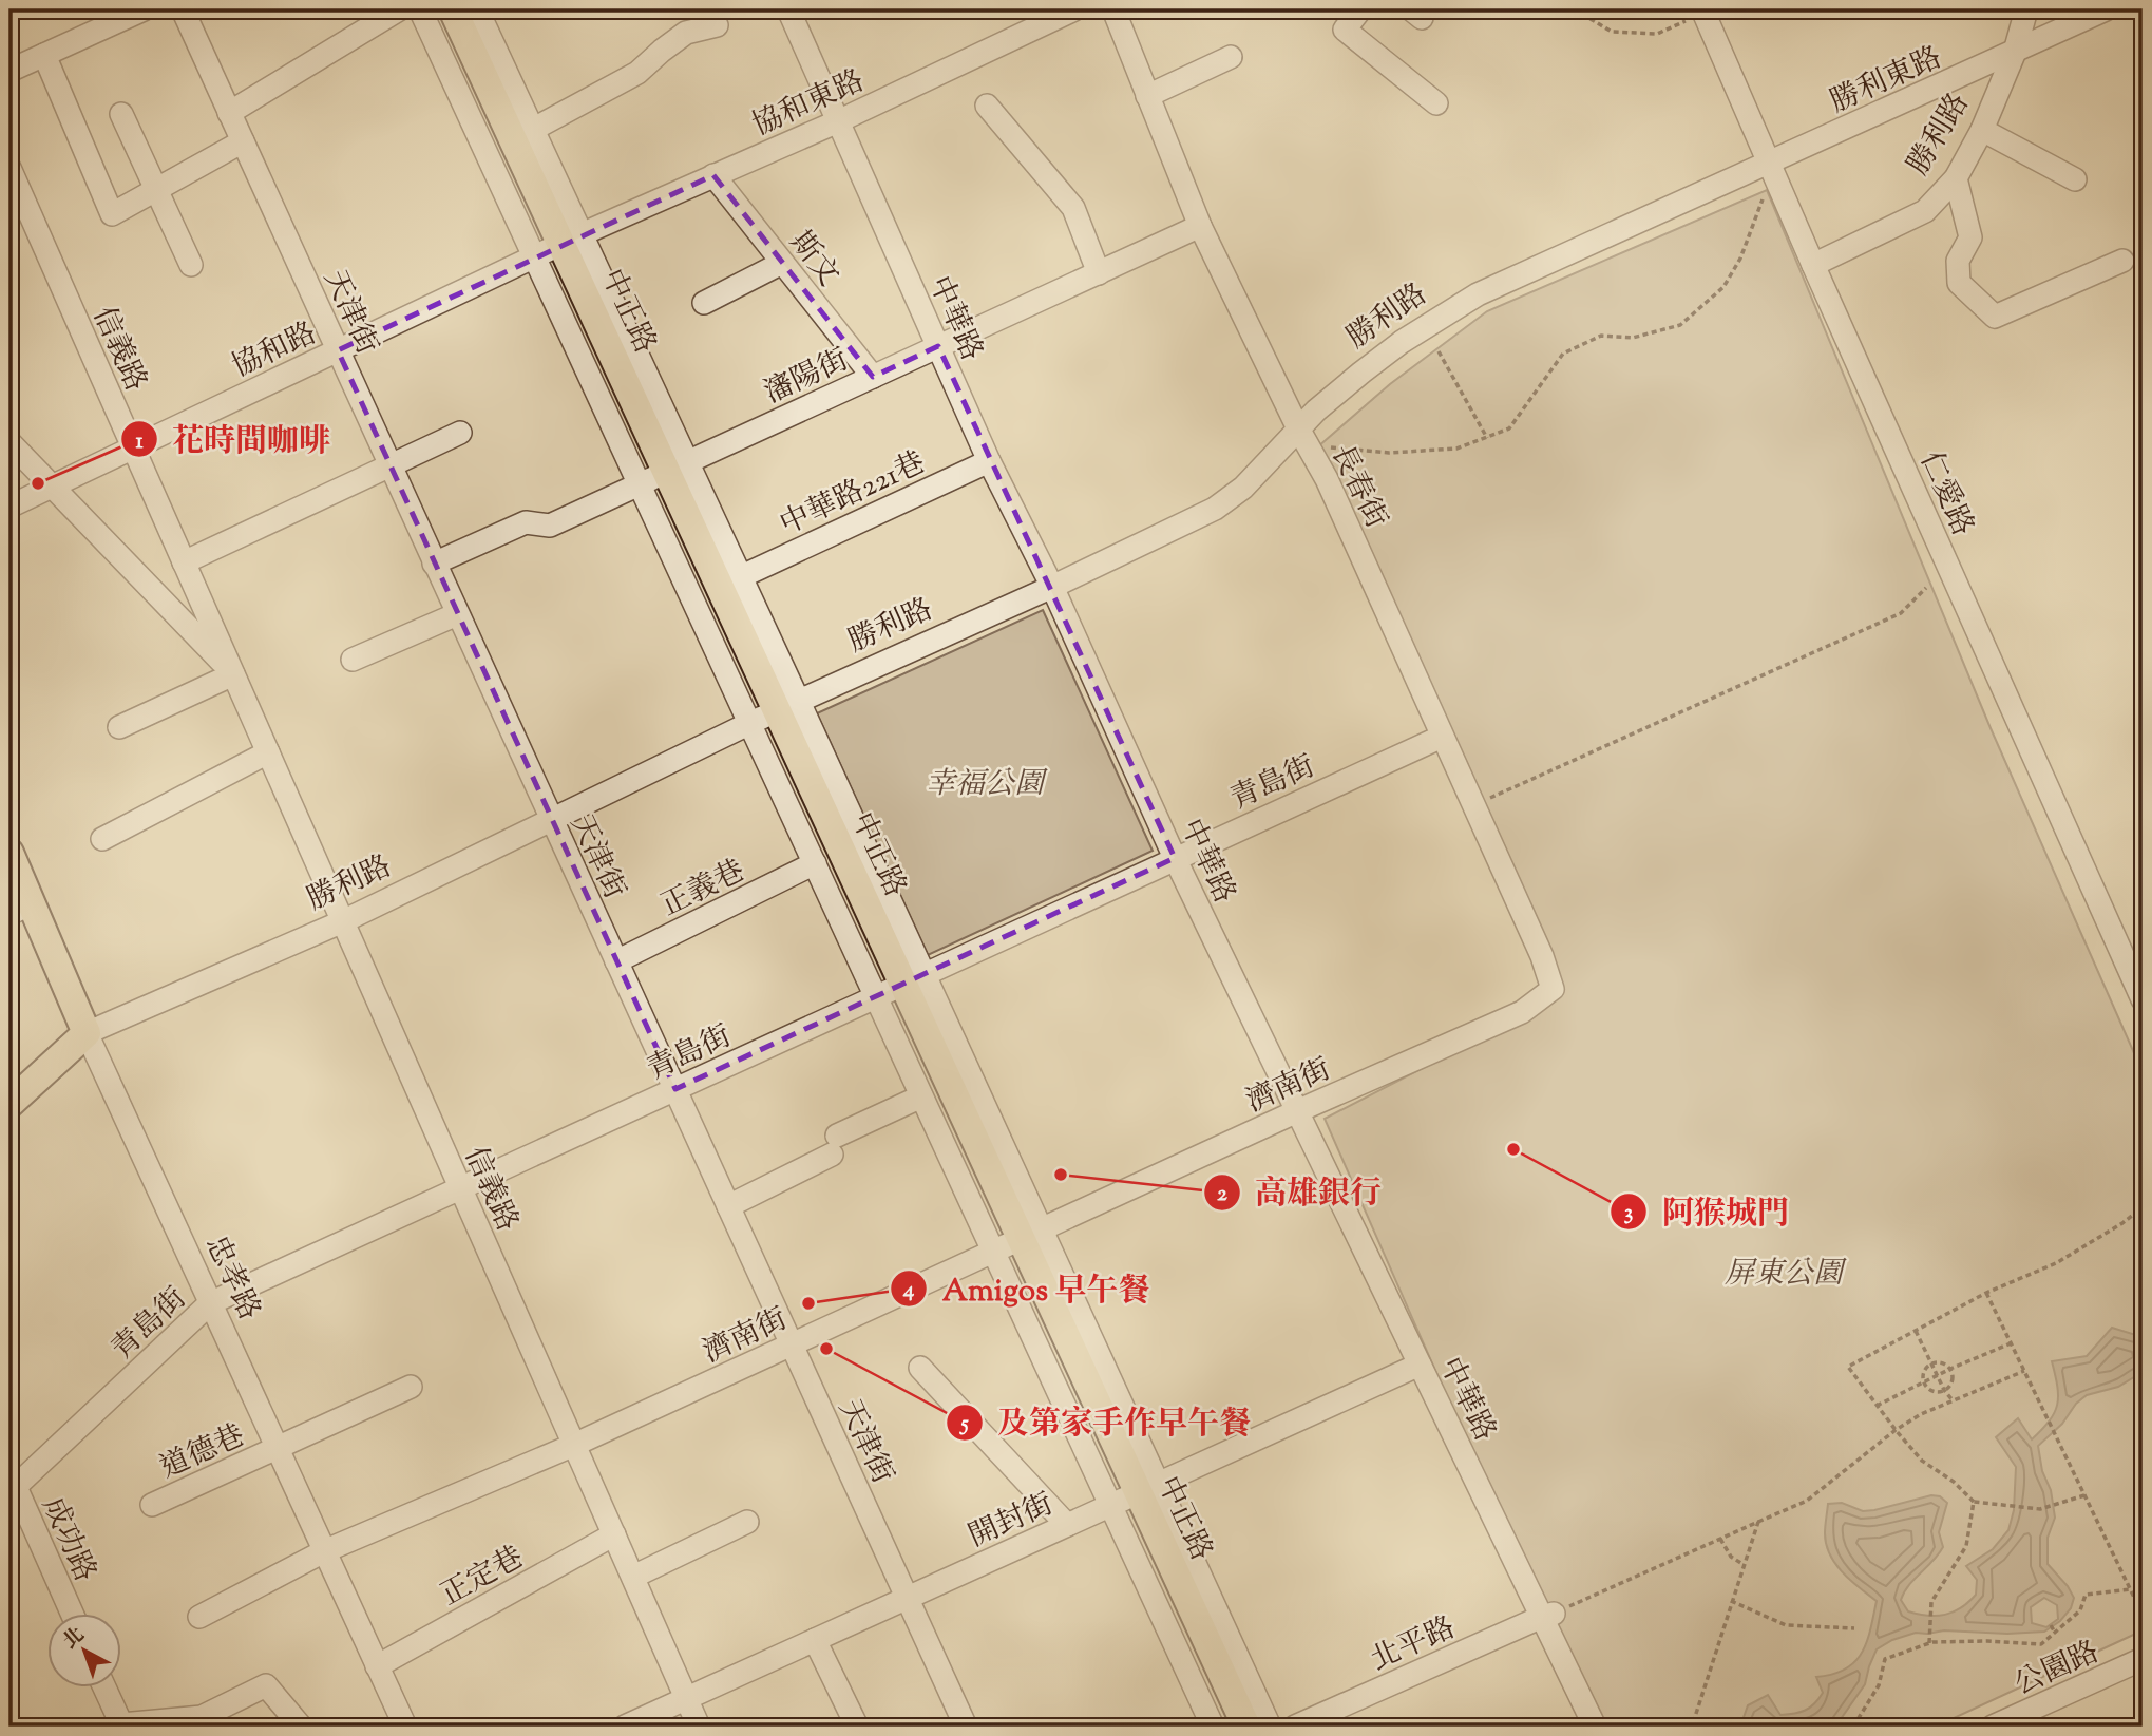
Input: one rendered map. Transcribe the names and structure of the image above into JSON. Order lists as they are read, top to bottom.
{
  "streets": {
    "main road": ["勝利路", "中正路", "忠孝路"],
    "street": [
      "勝利東路",
      "協和東路",
      "斯文",
      "天津街",
      "中華路",
      "信義路",
      "協和路",
      "瀋陽街",
      "長春街",
      "中華路221巷",
      "仁愛路",
      "青島街",
      "正義巷",
      "濟南街",
      "道德巷",
      "開封街",
      "成功路",
      "正定巷",
      "北平路",
      "公園路"
    ]
  },
  "crossings": [
    ["勝利東路", "勝利路"],
    ["勝利東路", "仁愛路"],
    ["協和東路", "斯文"],
    ["協和東路", "中正路"],
    ["協和東路", "中華路"],
    ["協和東路", "協和路"],
    ["勝利路", "中正路"],
    ["勝利路", "天津街"],
    ["勝利路", "中華路"],
    ["勝利路", "信義路"],
    ["勝利路", "長春街"],
    ["勝利路", "仁愛路"],
    ["勝利路", "忠孝路"],
    ["斯文", "瀋陽街"],
    ["中正路", "協和路"],
    ["中正路", "瀋陽街"],
    ["中正路", "中華路221巷"],
    ["中正路", "青島街"],
    ["中正路", "濟南街"],
    ["中正路", "開封街"],
    ["天津街", "協和路"],
    ["天津街", "瀋陽街"],
    ["天津街", "青島街"],
    ["天津街", "正義巷"],
    ["天津街", "濟南街"],
    ["天津街", "開封街"],
    ["中華路", "瀋陽街"],
    ["中華路", "中華路221巷"],
    ["中華路", "青島街"],
    ["中華路", "濟南街"],
    ["中華路", "開封街"],
    ["中華路", "北平路"],
    ["信義路", "協和路"],
    ["信義路", "青島街"],
    ["信義路", "濟南街"],
    ["信義路", "開封街"],
    ["信義路", "正定巷"],
    ["瀋陽街", "長春街"],
    ["長春街", "青島街"],
    ["長春街", "濟南街"],
    ["青島街", "忠孝路"],
    ["青島街", "成功路"],
    ["濟南街", "忠孝路"],
    ["忠孝路", "道德巷"],
    ["忠孝路", "正定巷"]
  ],
  "parks": ["幸福公園", "屏東公園"],
  "places": [
    "花時間咖啡",
    "阿猴城門",
    "高雄銀行",
    "Amigos 早午餐",
    "及第家手作早午餐"
  ],
  "north": "top left"
}
